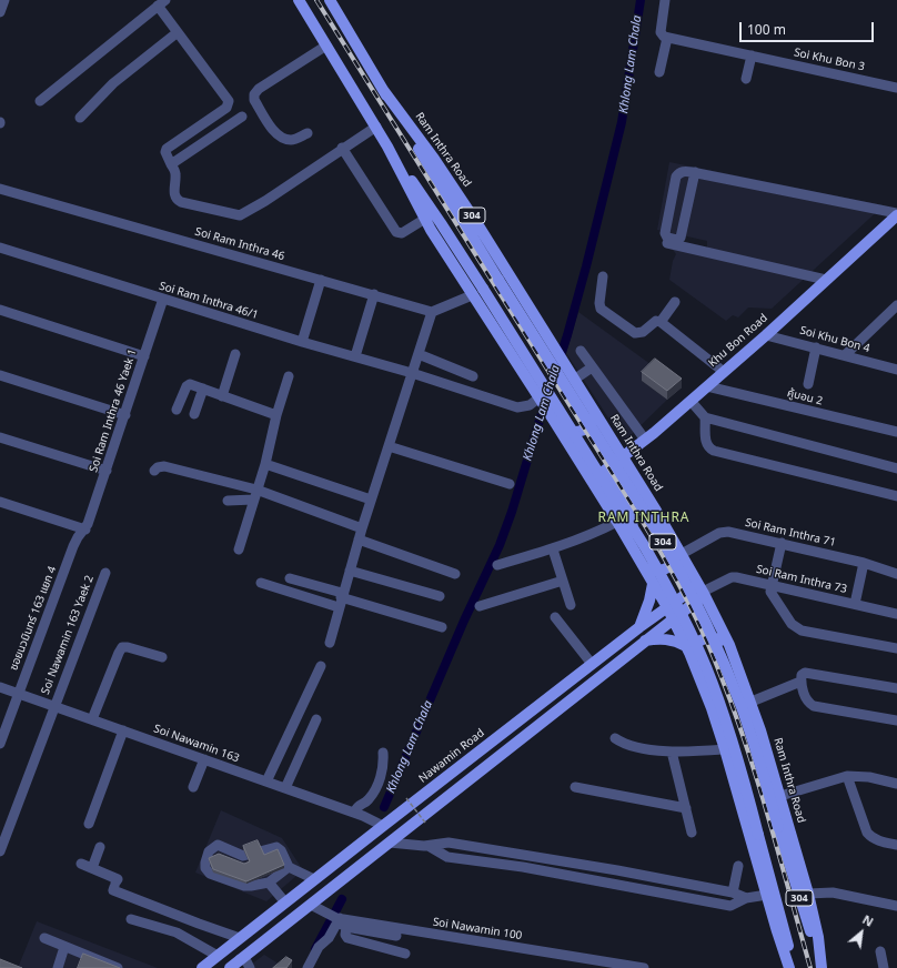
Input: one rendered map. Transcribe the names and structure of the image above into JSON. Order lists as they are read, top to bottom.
{
  "streets": {
    "main road": [
      "Ram Inthra Road",
      "304",
      "Khu Bon Road",
      "Nawamin Road"
    ],
    "street": [
      "Soi Khu Bon 3",
      "Soi Ram Inthra 46",
      "Soi Ram Inthra 46/1",
      "Soi Khu Bon 4",
      "คู้บอน 2",
      "Soi Ram Inthra 46 Yaek 1",
      "Soi Ram Inthra 71",
      "Soi Ram Inthra 73",
      "ซอยนวมินทร์ 163 แยก 4",
      "Soi Nawamin 163 Yaek 2",
      "Soi Nawamin 163",
      "Soi Nawamin 100"
    ]
  },
  "crossings": [
    ["Ram Inthra Road", "Khu Bon Road"],
    ["Ram Inthra Road", "Soi Ram Inthra 71"],
    ["Ram Inthra Road", "Soi Ram Inthra 73"],
    ["Ram Inthra Road", "Nawamin Road"],
    ["304", "Soi Ram Inthra 46/1"],
    ["304", "Khu Bon Road"],
    ["304", "Nawamin Road"],
    ["Soi Ram Inthra 46/1", "Soi Ram Inthra 46 Yaek 1"],
    ["Soi Khu Bon 4", "Khu Bon Road"],
    ["Khu Bon Road", "คู้บอน 2"],
    ["Soi Ram Inthra 46 Yaek 1", "ซอยนวมินทร์ 163 แยก 4"],
    ["Soi Ram Inthra 73", "Nawamin Road"],
    ["ซอยนวมินทร์ 163 แยก 4", "Soi Nawamin 163"],
    ["Soi Nawamin 163 Yaek 2", "Soi Nawamin 163"],
    ["Soi Nawamin 163", "Nawamin Road"]
  ],
  "districts": ["RAM INTHRA"],
  "water": ["Khlong Lam Chala"],
  "scale_bar": "100 m",
  "north": "top right"
}
